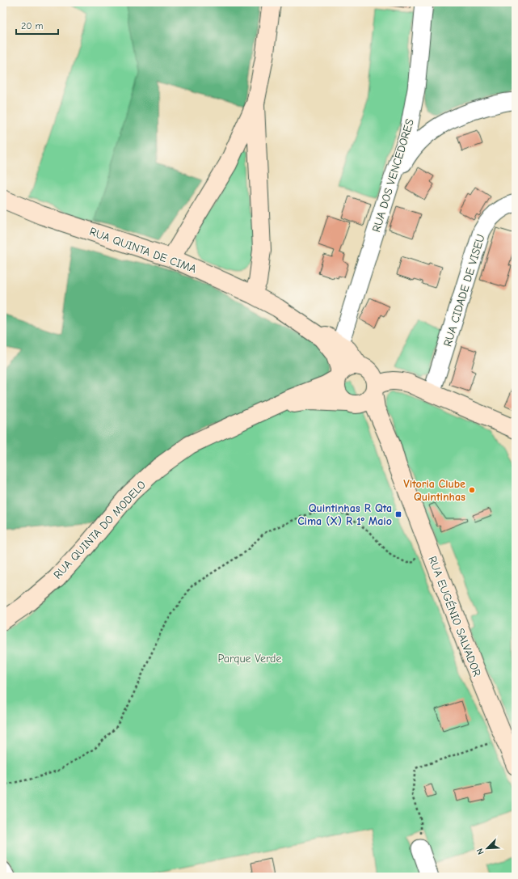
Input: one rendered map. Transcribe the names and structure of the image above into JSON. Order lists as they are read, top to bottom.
{
  "streets": {
    "street": [
      "RUA DOS VENCEDORES",
      "RUA QUINTA DE CIMA",
      "RUA CIDADE DE VISEU",
      "RUA QUINTA DO MODELO",
      "RUA EUGÉNIO SALVADOR"
    ]
  },
  "crossings": [
    ["RUA DOS VENCEDORES", "RUA QUINTA DE CIMA"],
    ["RUA QUINTA DE CIMA", "RUA QUINTA DO MODELO"],
    ["RUA QUINTA DE CIMA", "RUA EUGÉNIO SALVADOR"],
    ["RUA QUINTA DO MODELO", "RUA EUGÉNIO SALVADOR"]
  ],
  "parks": ["Parque Verde"],
  "places": {
    "other": ["Vitoria Clube Quintinhas"],
    "transit": ["Quintinhas R Qta Cima (X) R 1º Maio"]
  },
  "scale_bar": "20 m",
  "north": "bottom left"
}
